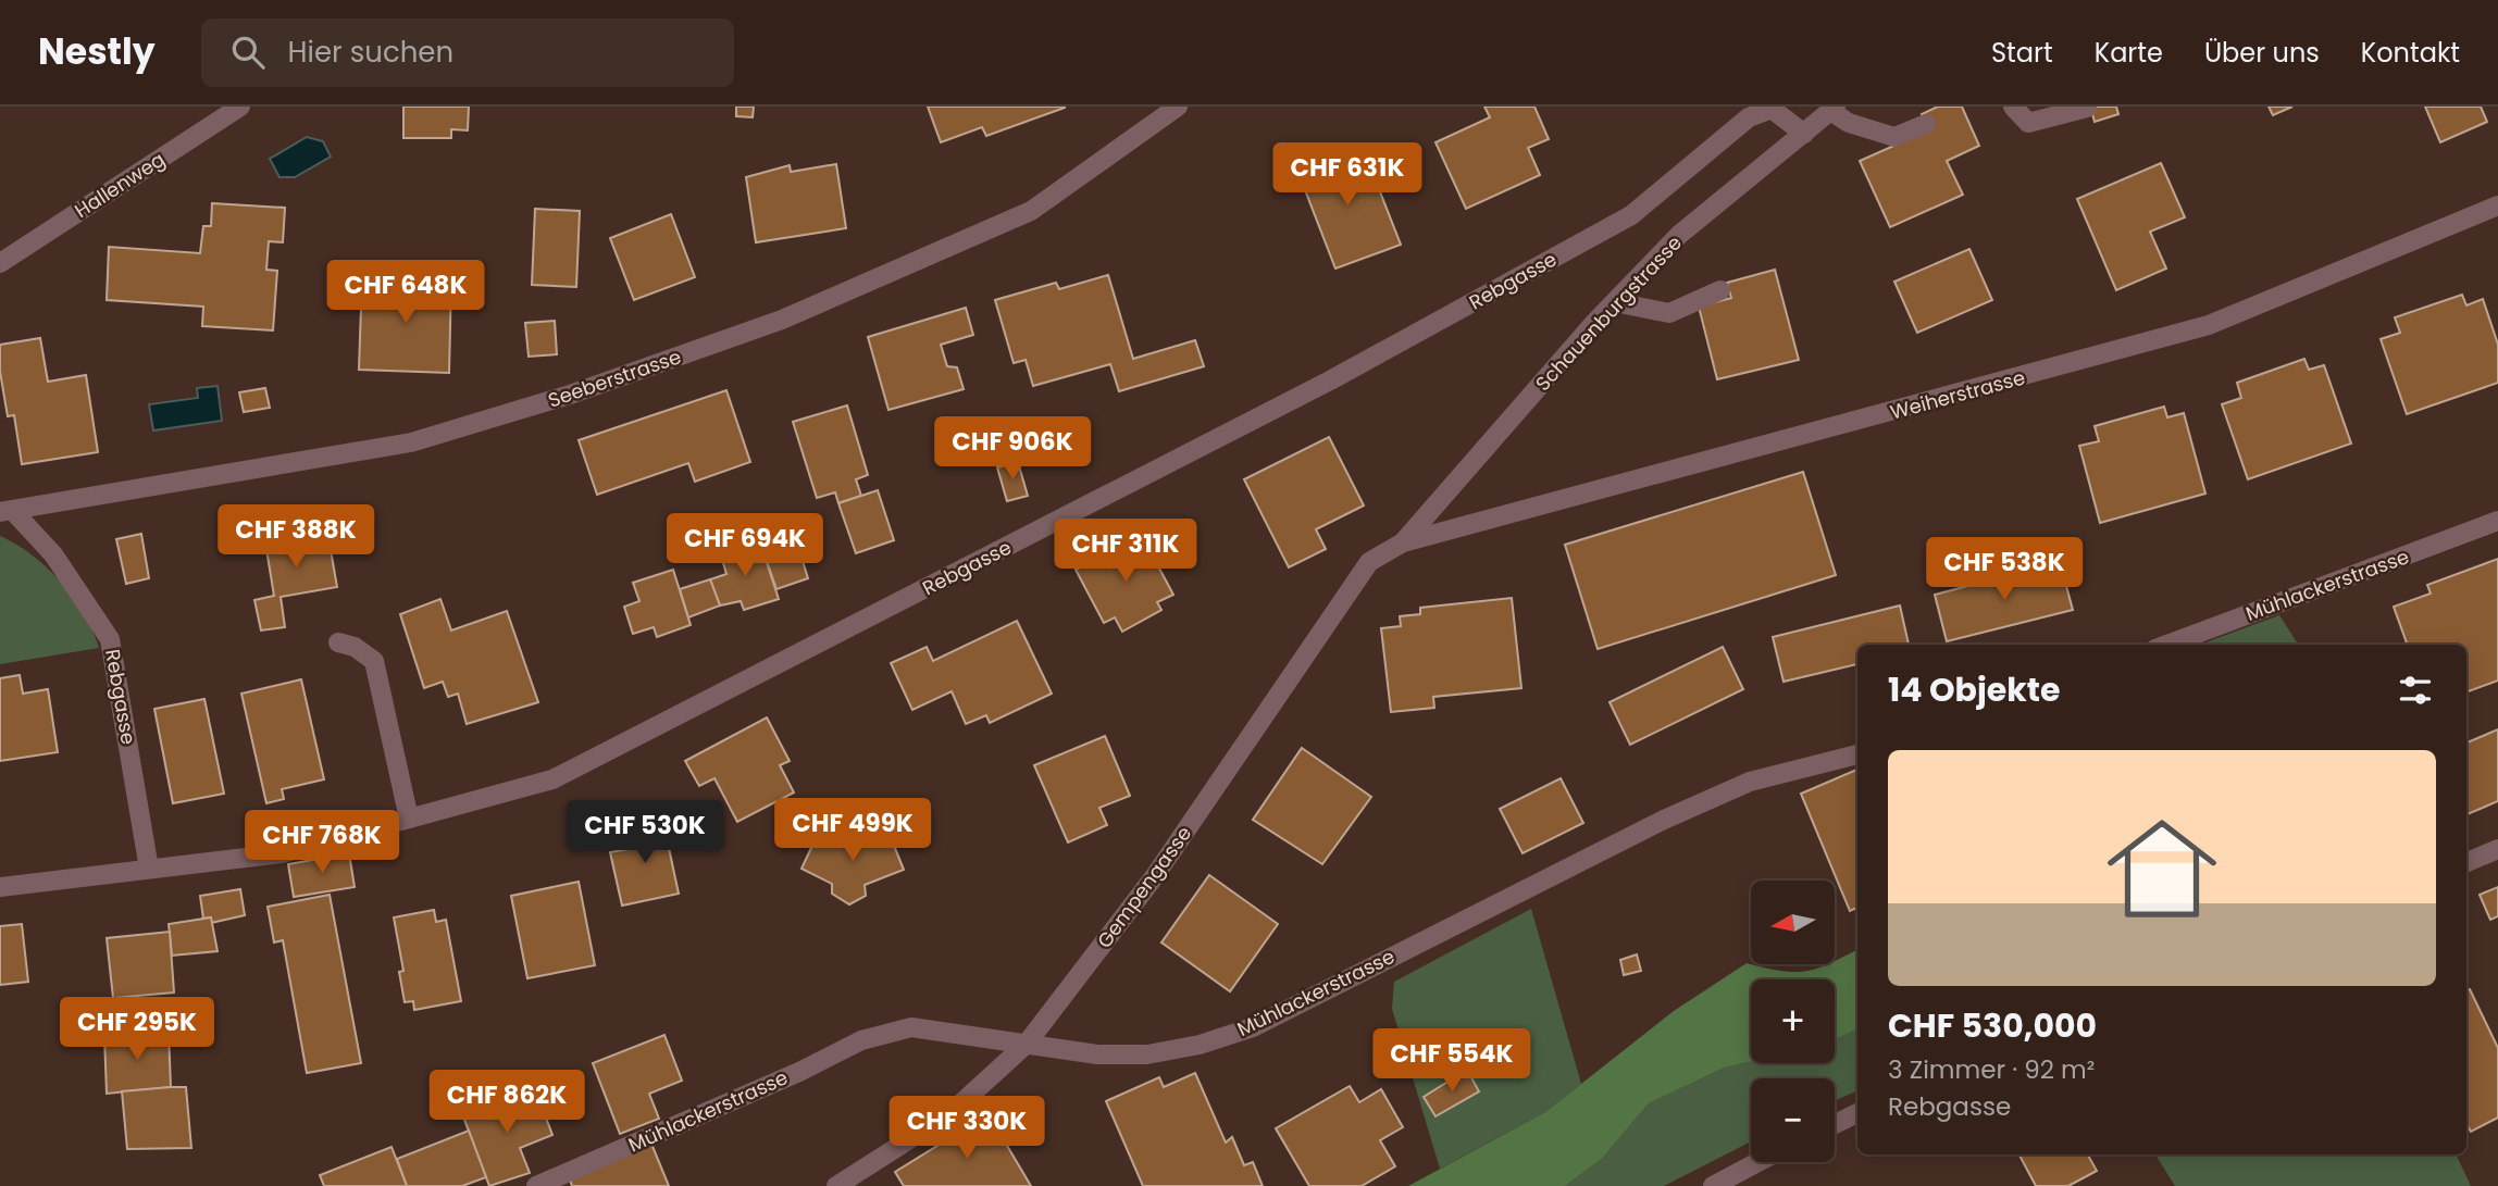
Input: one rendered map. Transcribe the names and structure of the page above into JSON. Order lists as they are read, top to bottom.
{
  "streets": {
    "street": [
      "Hallenweg",
      "Rebgasse",
      "Schauenburgstrasse",
      "Seeberstrasse",
      "Weiherstrasse",
      "Mühlackerstrasse",
      "Gempengasse"
    ]
  },
  "crossings": [
    ["Rebgasse", "Schauenburgstrasse"],
    ["Rebgasse", "Seeberstrasse"],
    ["Schauenburgstrasse", "Weiherstrasse"],
    ["Schauenburgstrasse", "Gempengasse"],
    ["Weiherstrasse", "Gempengasse"],
    ["Mühlackerstrasse", "Gempengasse"]
  ],
  "north": "left",
  "page": {
    "header": "Nestly",
    "search": "Hier suchen",
    "nav": [
      "Start",
      "Karte",
      "Über uns",
      "Kontakt"
    ],
    "price": [
      "CHF 631K",
      "CHF 648K",
      "CHF 906K",
      "CHF 388K",
      "CHF 694K",
      "CHF 311K",
      "CHF 538K",
      "CHF 499K",
      "CHF 530K",
      "CHF 768K",
      "CHF 295K",
      "CHF 554K",
      "CHF 862K",
      "CHF 330K"
    ],
    "heading": "14 Objekte",
    "list": [
      {
        "name": "CHF 530,000",
        "note": "3 Zimmer · 92 m² · Rebgasse"
      }
    ],
    "map_buttons": ["+", "−"]
  }
}
